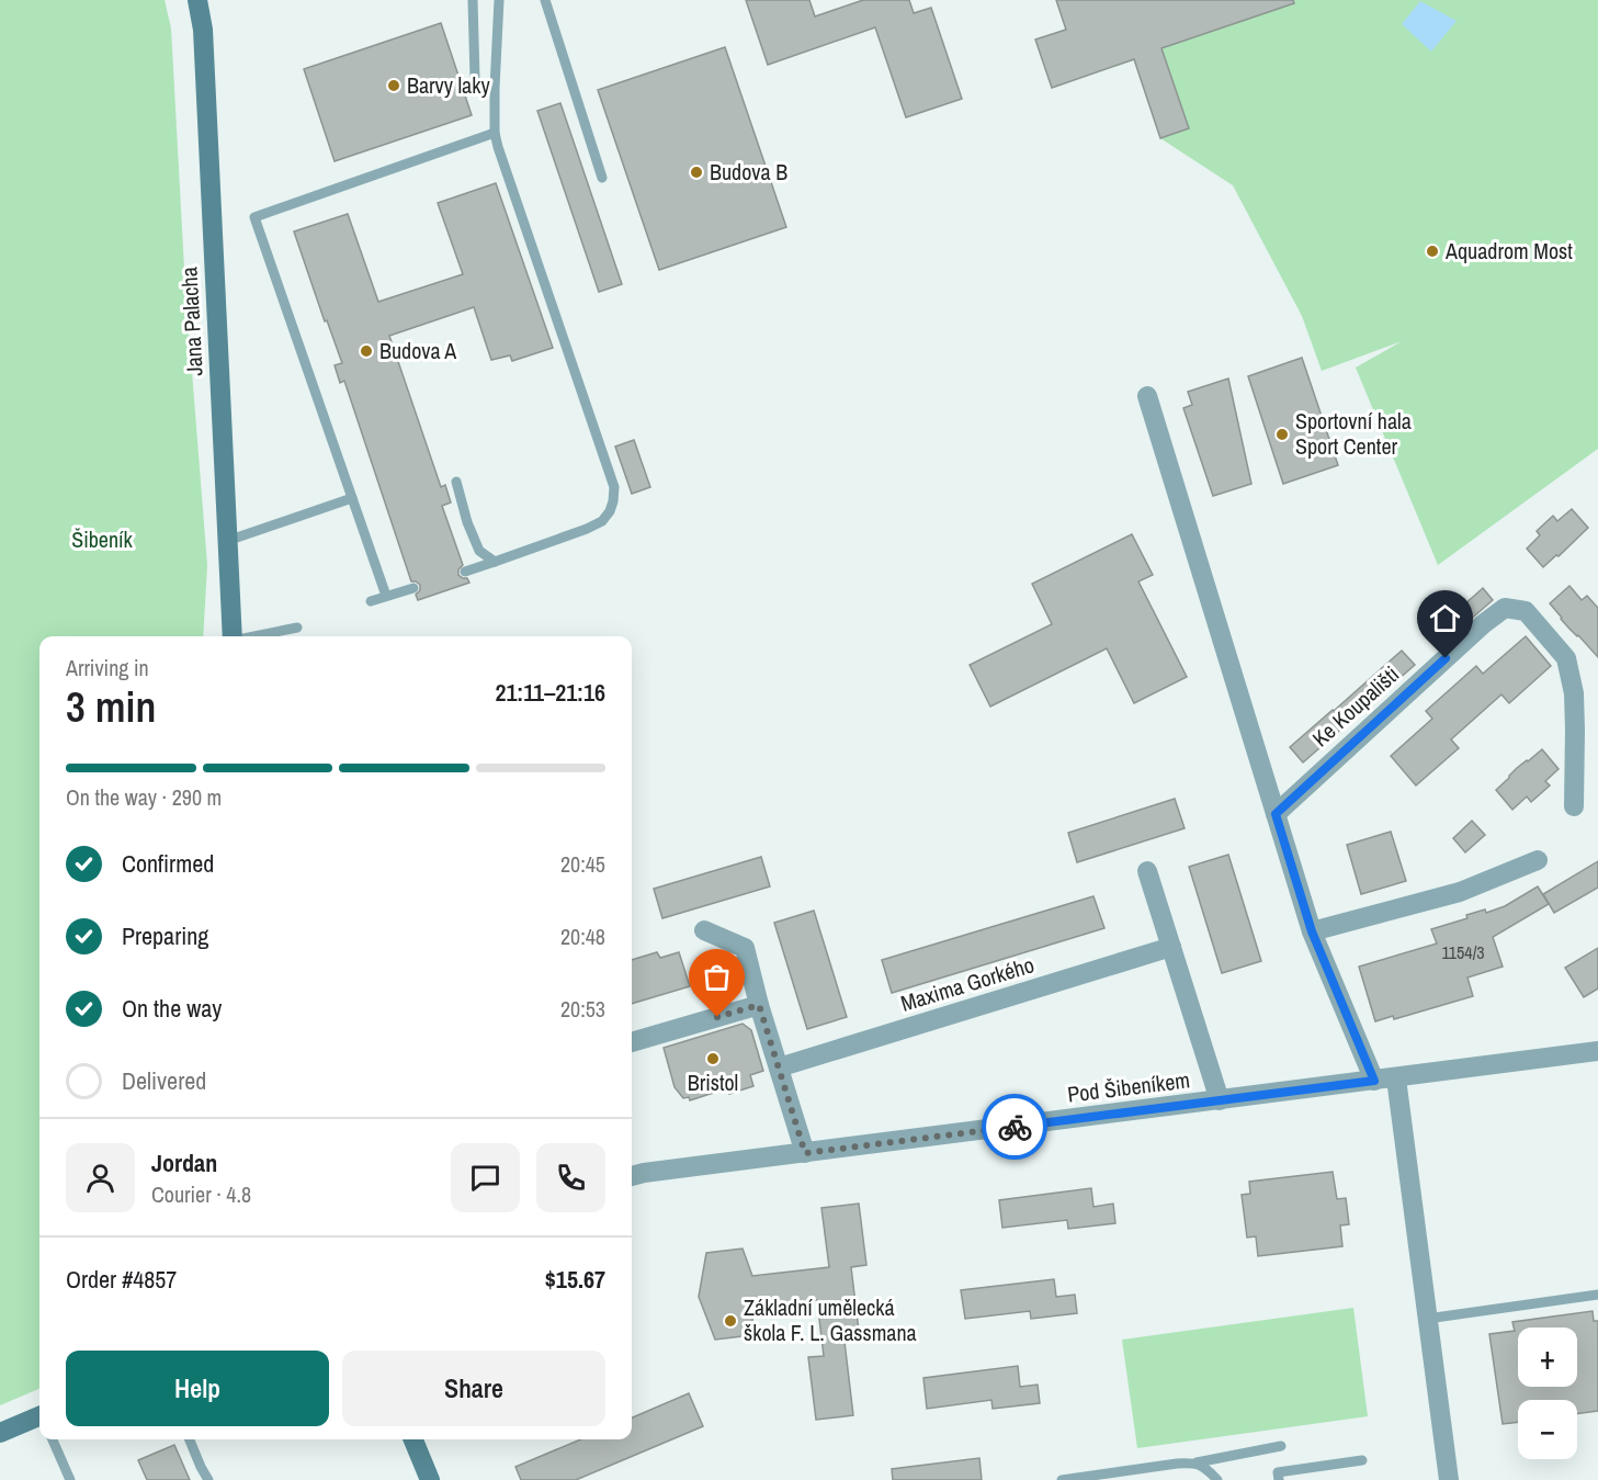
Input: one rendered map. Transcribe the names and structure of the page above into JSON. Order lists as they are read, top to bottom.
{
  "streets": {
    "street": [
      "Jana Palacha",
      "Ke Koupališti",
      "Maxima Gorkého",
      "Pod Šibeníkem"
    ]
  },
  "parks": ["Šibeník"],
  "places": [
    "Barvy laky",
    "Budova B",
    "Aquadrom Most",
    "Budova A",
    "Sportovní hala Sport Center",
    "Bristol",
    "Základní umělecká škola F. L. Gassmana"
  ],
  "house_numbers": ["1154/3"],
  "page": {
    "heading": ["3 min", "Arriving in", "21:11–21:16"],
    "panel": [
      "Jordan",
      "Courier · 4.8",
      "Order #4857",
      "$15.67"
    ],
    "bar": "On the way · 290 m",
    "list": [
      ["Confirmed", "20:45"],
      ["Preparing", "20:48"],
      ["On the way", "20:53"],
      "Delivered"
    ],
    "map_buttons": ["+", "−"],
    "buttons": ["Help", "Share"]
  }
}
